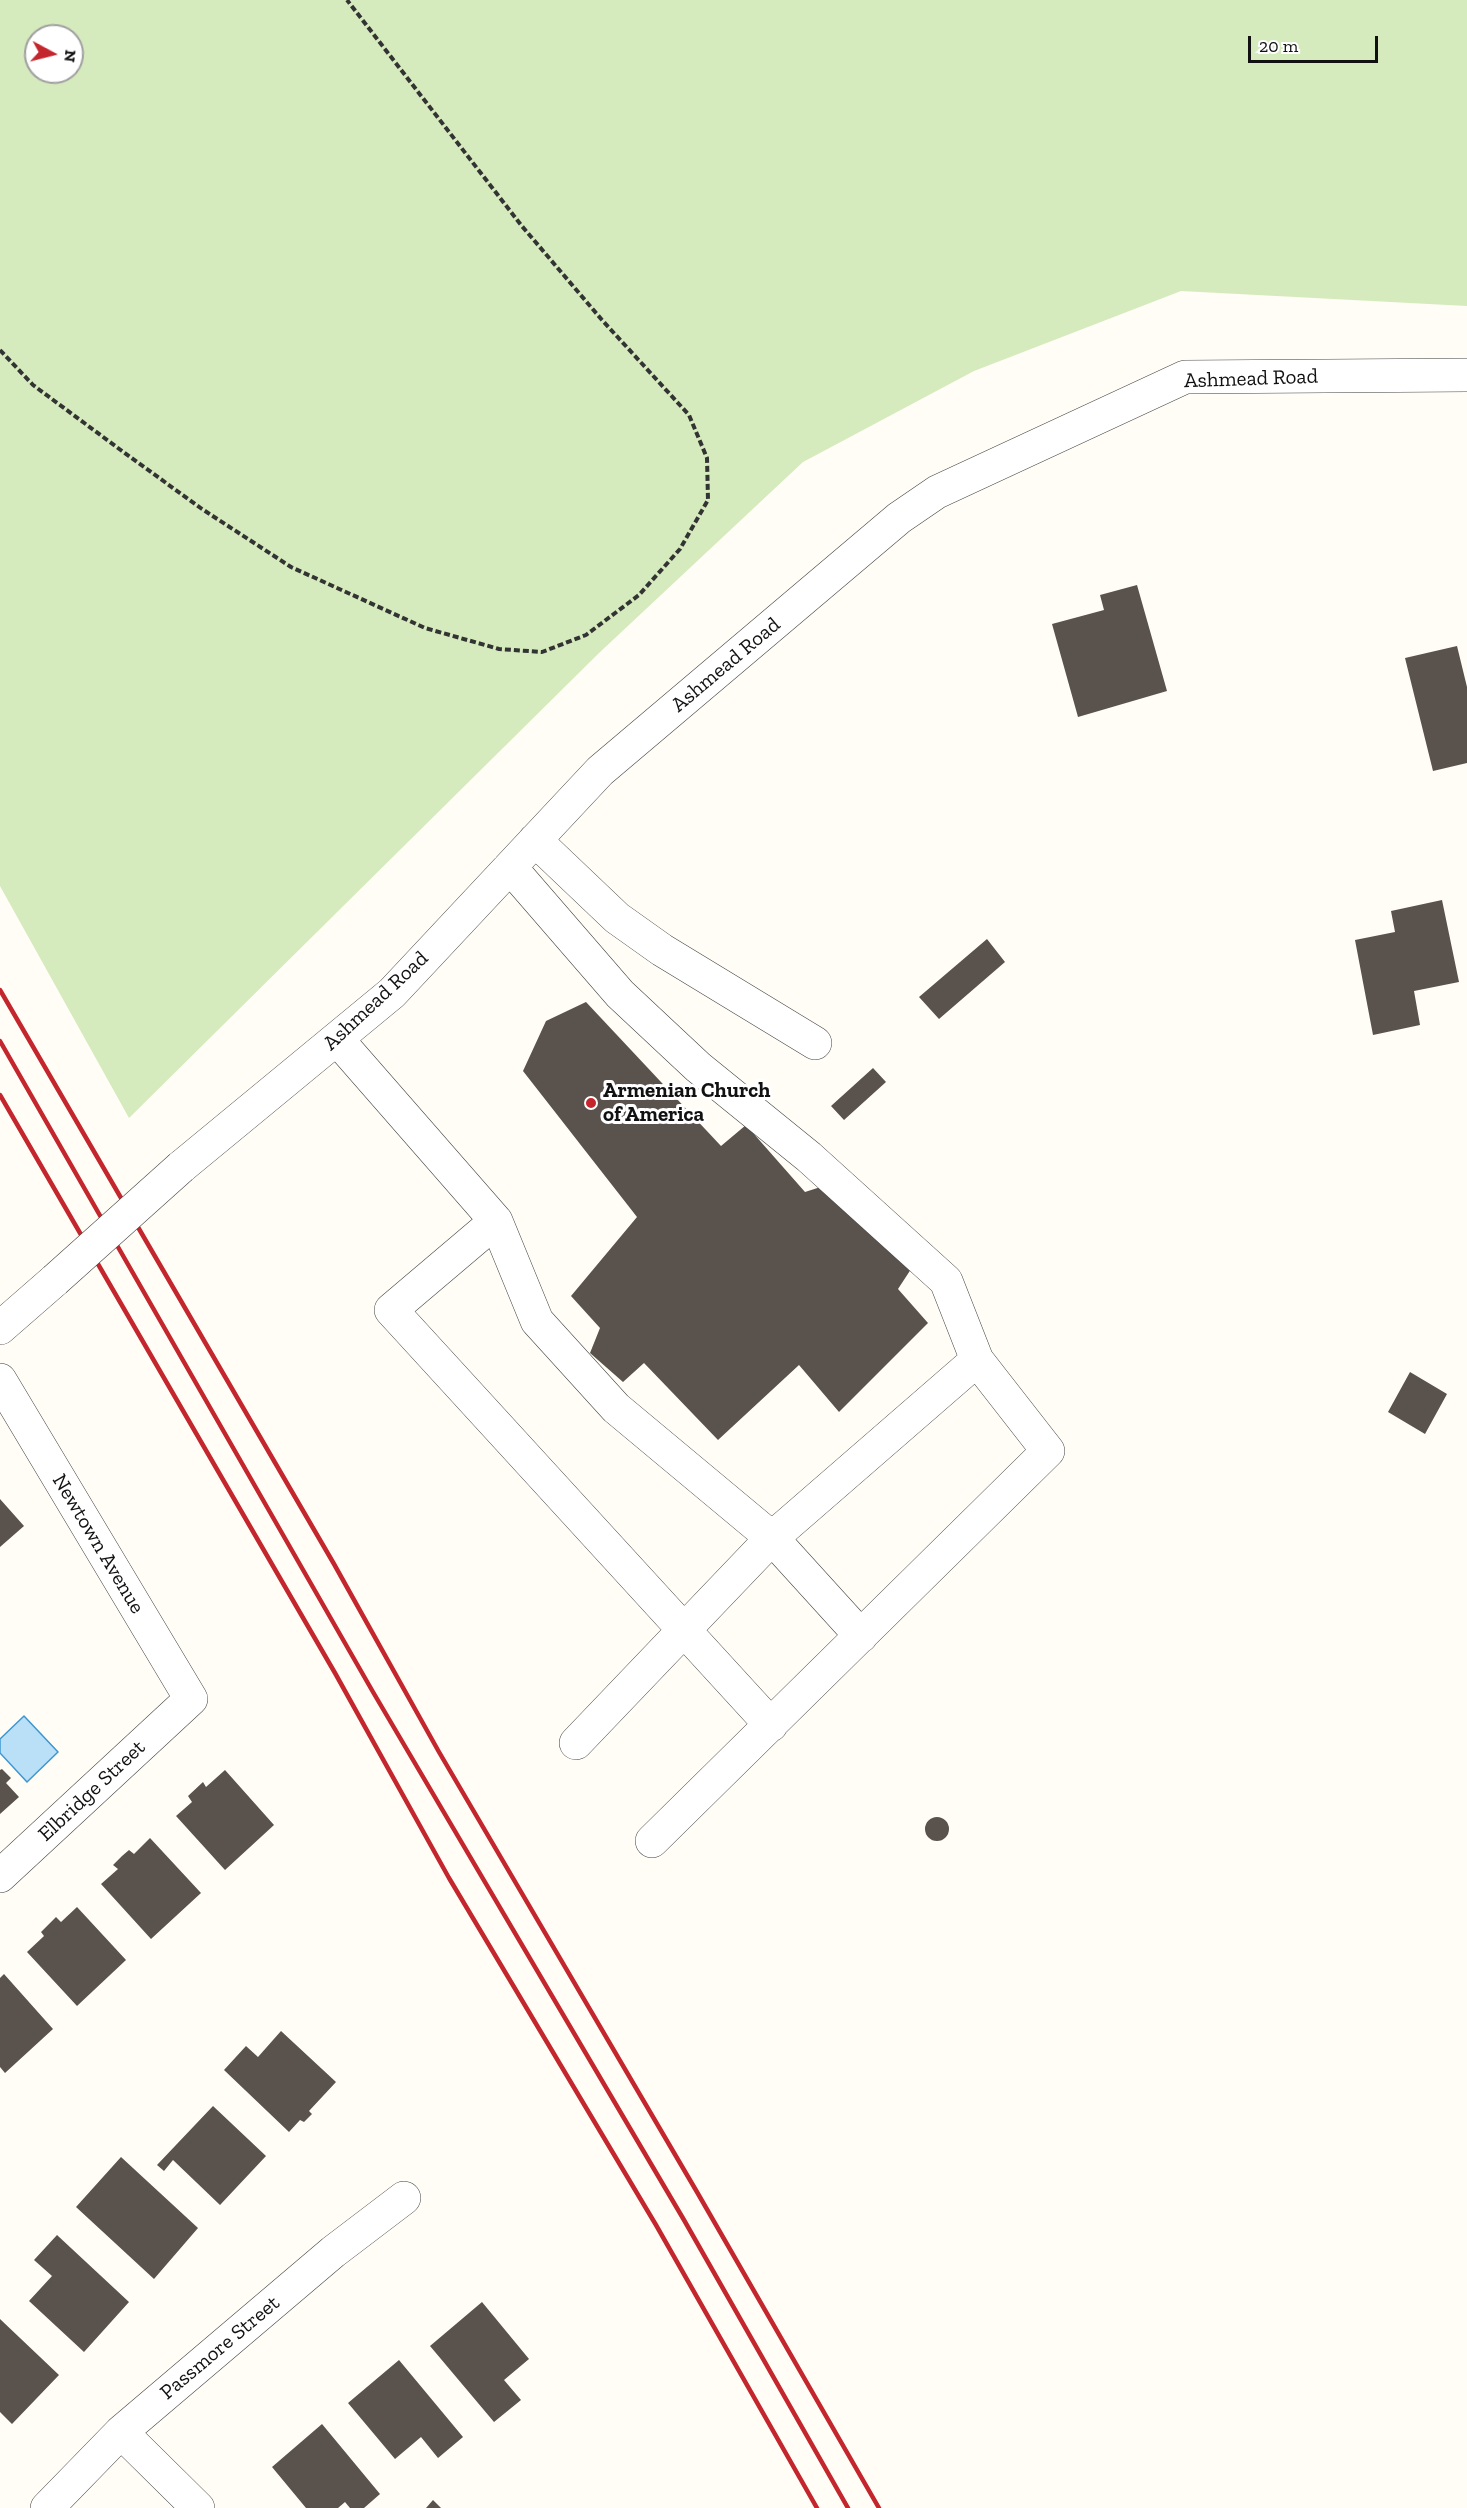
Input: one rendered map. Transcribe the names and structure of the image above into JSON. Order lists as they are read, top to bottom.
{
  "streets": {
    "street": [
      "Ashmead Road",
      "Newtown Avenue",
      "Elbridge Street",
      "Passmore Street"
    ]
  },
  "crossings": [
    ["Newtown Avenue", "Elbridge Street"]
  ],
  "places": ["Armenian Church of America"],
  "scale_bar": "20 m",
  "north": "right"
}
